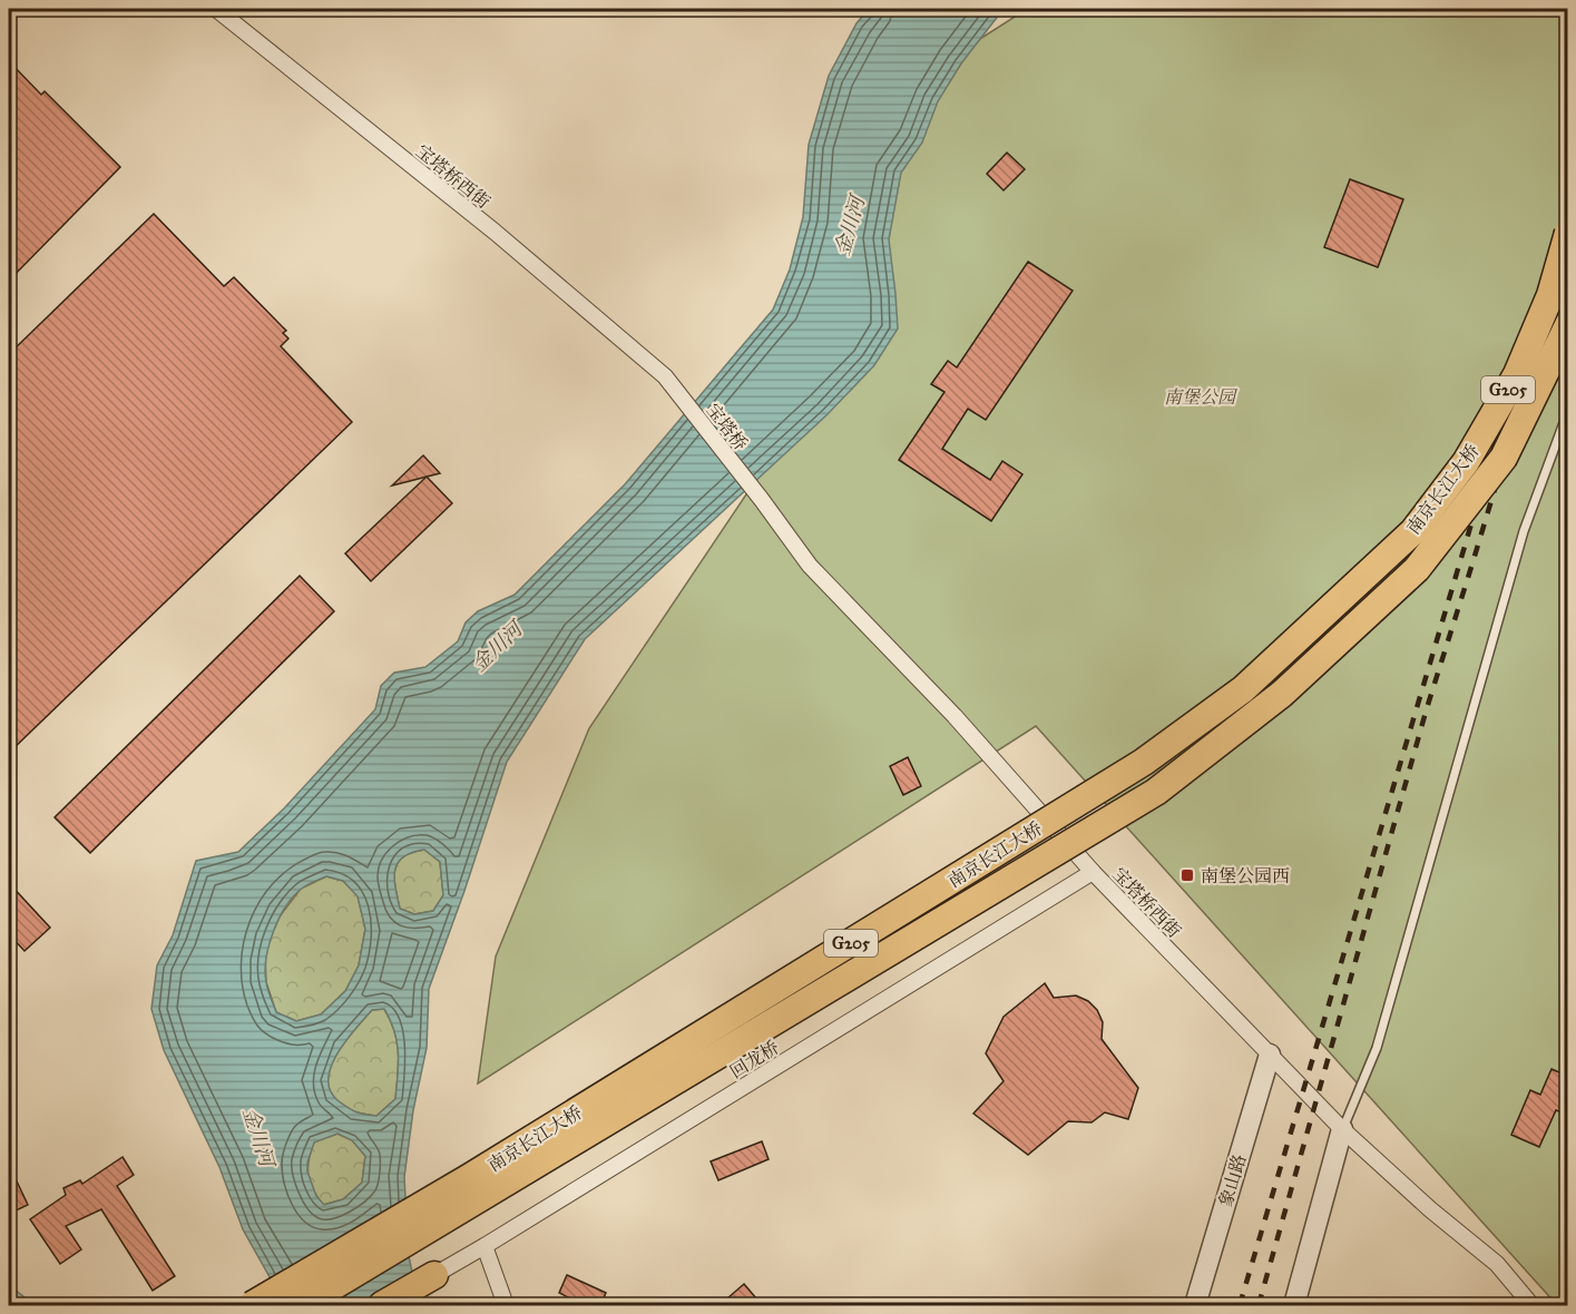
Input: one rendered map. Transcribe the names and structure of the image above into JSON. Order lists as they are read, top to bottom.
{
  "streets": {
    "highway": ["G205", "南京长江大桥"],
    "street": [
      "宝塔桥西街",
      "宝塔桥",
      "回龙桥",
      "象山路"
    ]
  },
  "crossings": [
    ["宝塔桥西街", "宝塔桥"],
    ["宝塔桥西街", "回龙桥"],
    ["宝塔桥西街", "象山路"]
  ],
  "water": ["金川河"],
  "parks": ["南堡公园"],
  "places": {
    "transit": ["南堡公园西"]
  }
}
